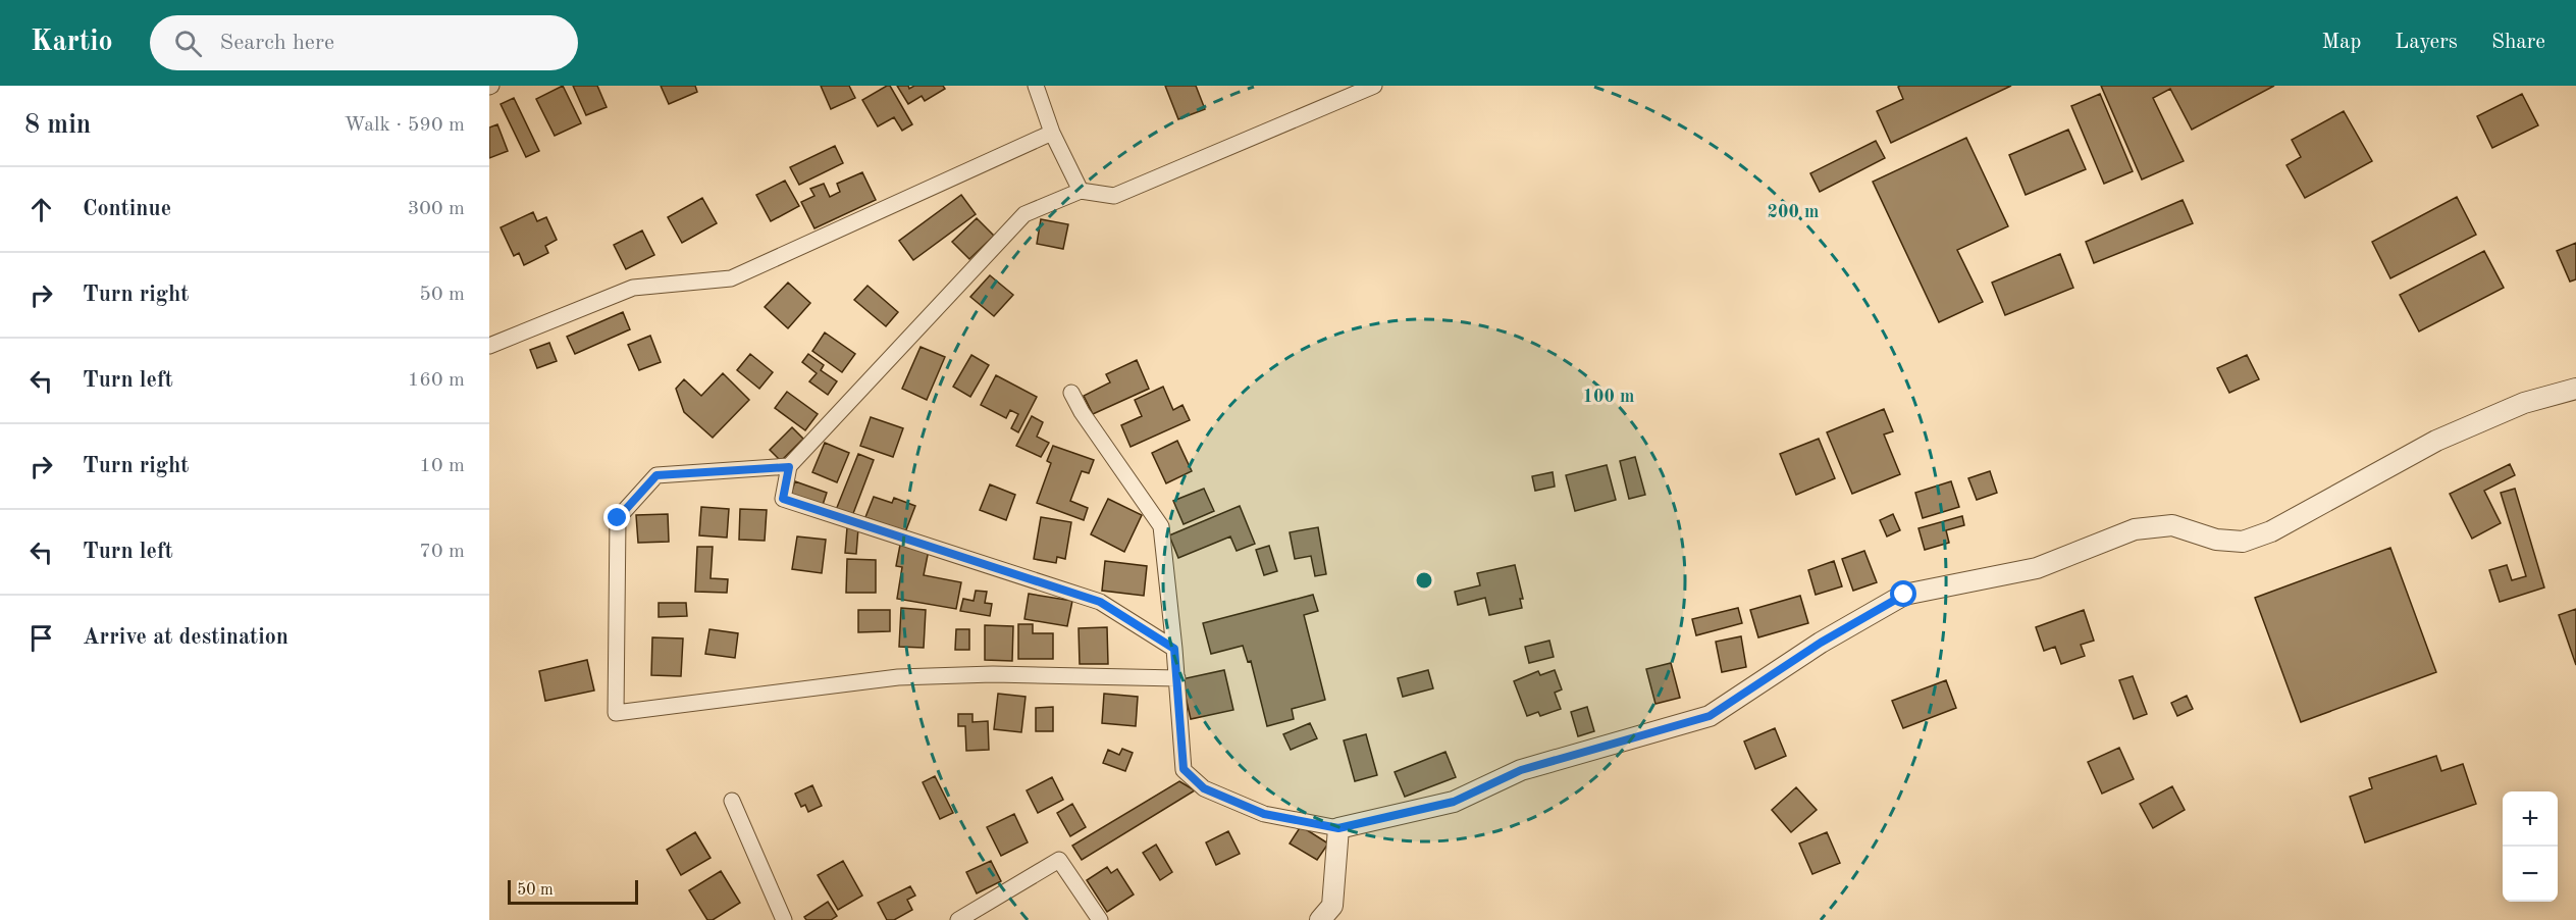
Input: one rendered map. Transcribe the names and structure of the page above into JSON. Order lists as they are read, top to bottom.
{
  "scale_bar": "50 m",
  "page": {
    "header": "Kartio",
    "search": "Search here",
    "nav": ["Map", "Layers", "Share"],
    "heading": ["8 min", "Walk · 590 m"],
    "list": [
      ["Continue", "300 m"],
      ["Turn right", "50 m"],
      ["Turn left", "160 m"],
      ["Turn right", "10 m"],
      ["Turn left", "70 m"],
      "Arrive at destination"
    ],
    "map_buttons": ["+", "−"],
    "scale": "50 m"
  },
  "rings": ["200 m", "100 m"]
}
